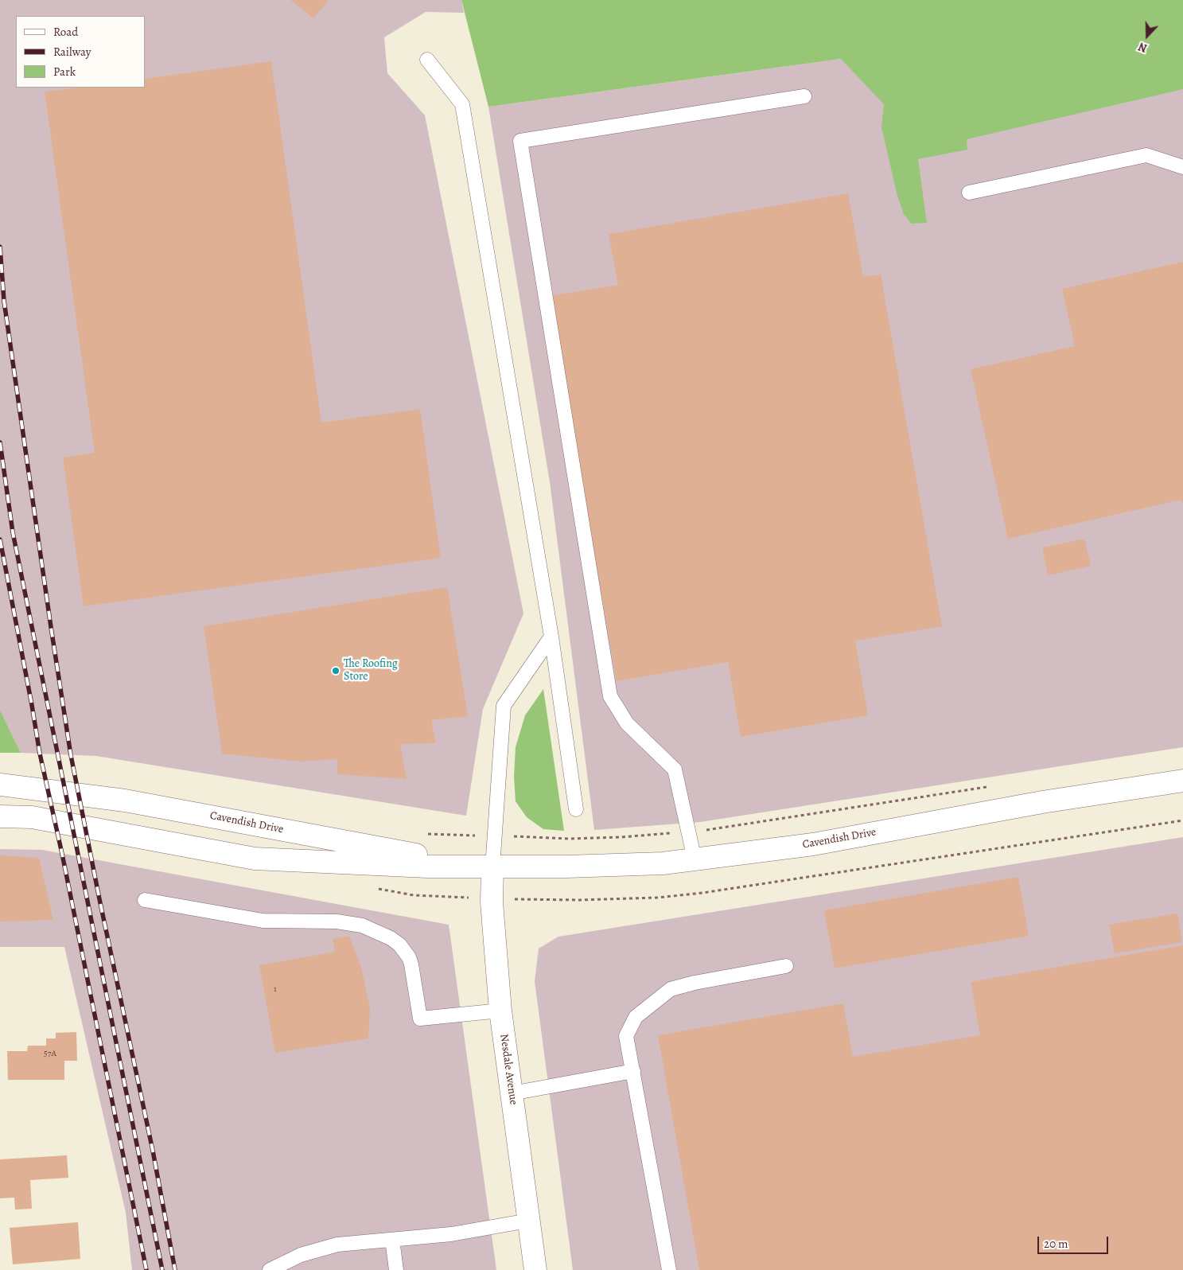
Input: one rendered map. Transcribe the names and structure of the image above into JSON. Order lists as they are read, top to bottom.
{
  "streets": {
    "main road": ["Cavendish Drive", "Nesdale Avenue"]
  },
  "crossings": [
    ["Cavendish Drive", "Nesdale Avenue"]
  ],
  "places": ["The Roofing Store"],
  "house_numbers": ["1", "57A"],
  "legend": ["Road", "Railway", "Park"],
  "scale_bar": "20 m",
  "north": "bottom"
}
